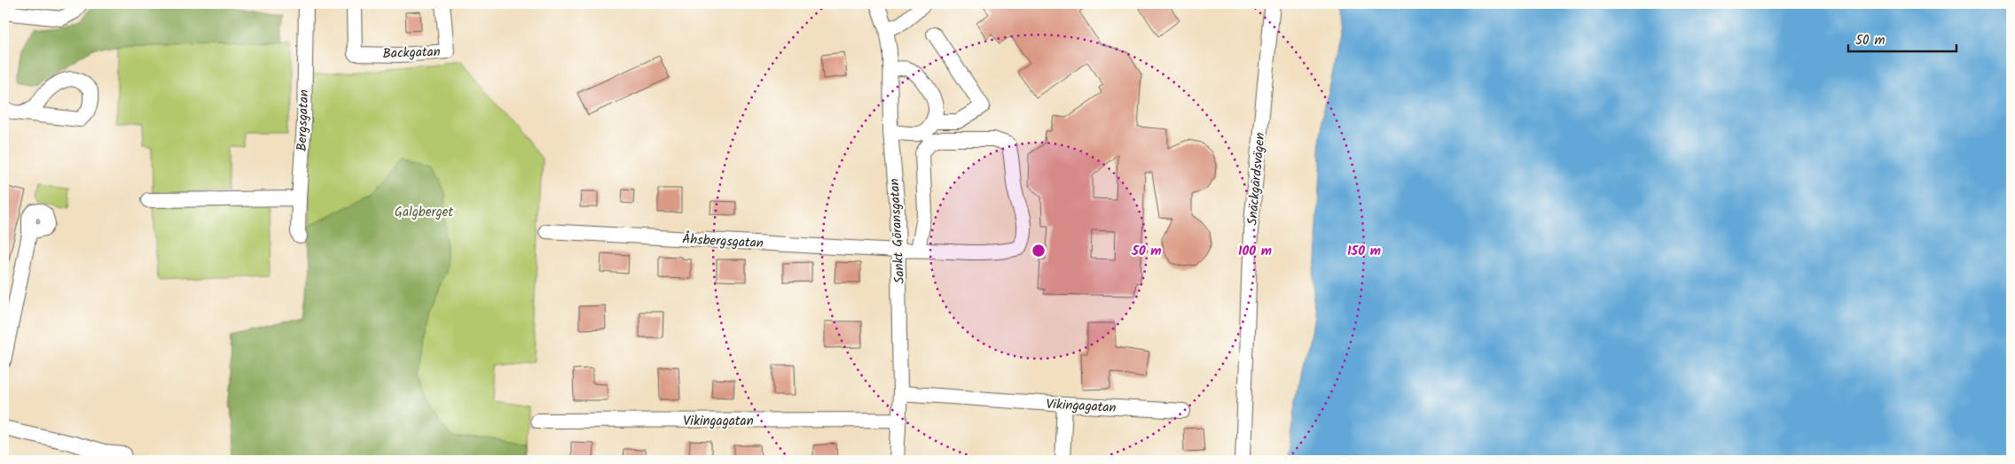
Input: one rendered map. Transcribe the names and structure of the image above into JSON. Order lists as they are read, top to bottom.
{
  "streets": {
    "street": [
      "Backgatan",
      "Bergsgatan",
      "Snäckgärdsvägen",
      "Sankt Göransgatan",
      "Åhsbergsgatan",
      "Vikingagatan"
    ]
  },
  "crossings": [
    ["Sankt Göransgatan", "Åhsbergsgatan"],
    ["Sankt Göransgatan", "Vikingagatan"]
  ],
  "parks": ["Galgberget"],
  "scale_bar": "50 m",
  "rings": ["50 m", "100 m", "150 m"]
}
